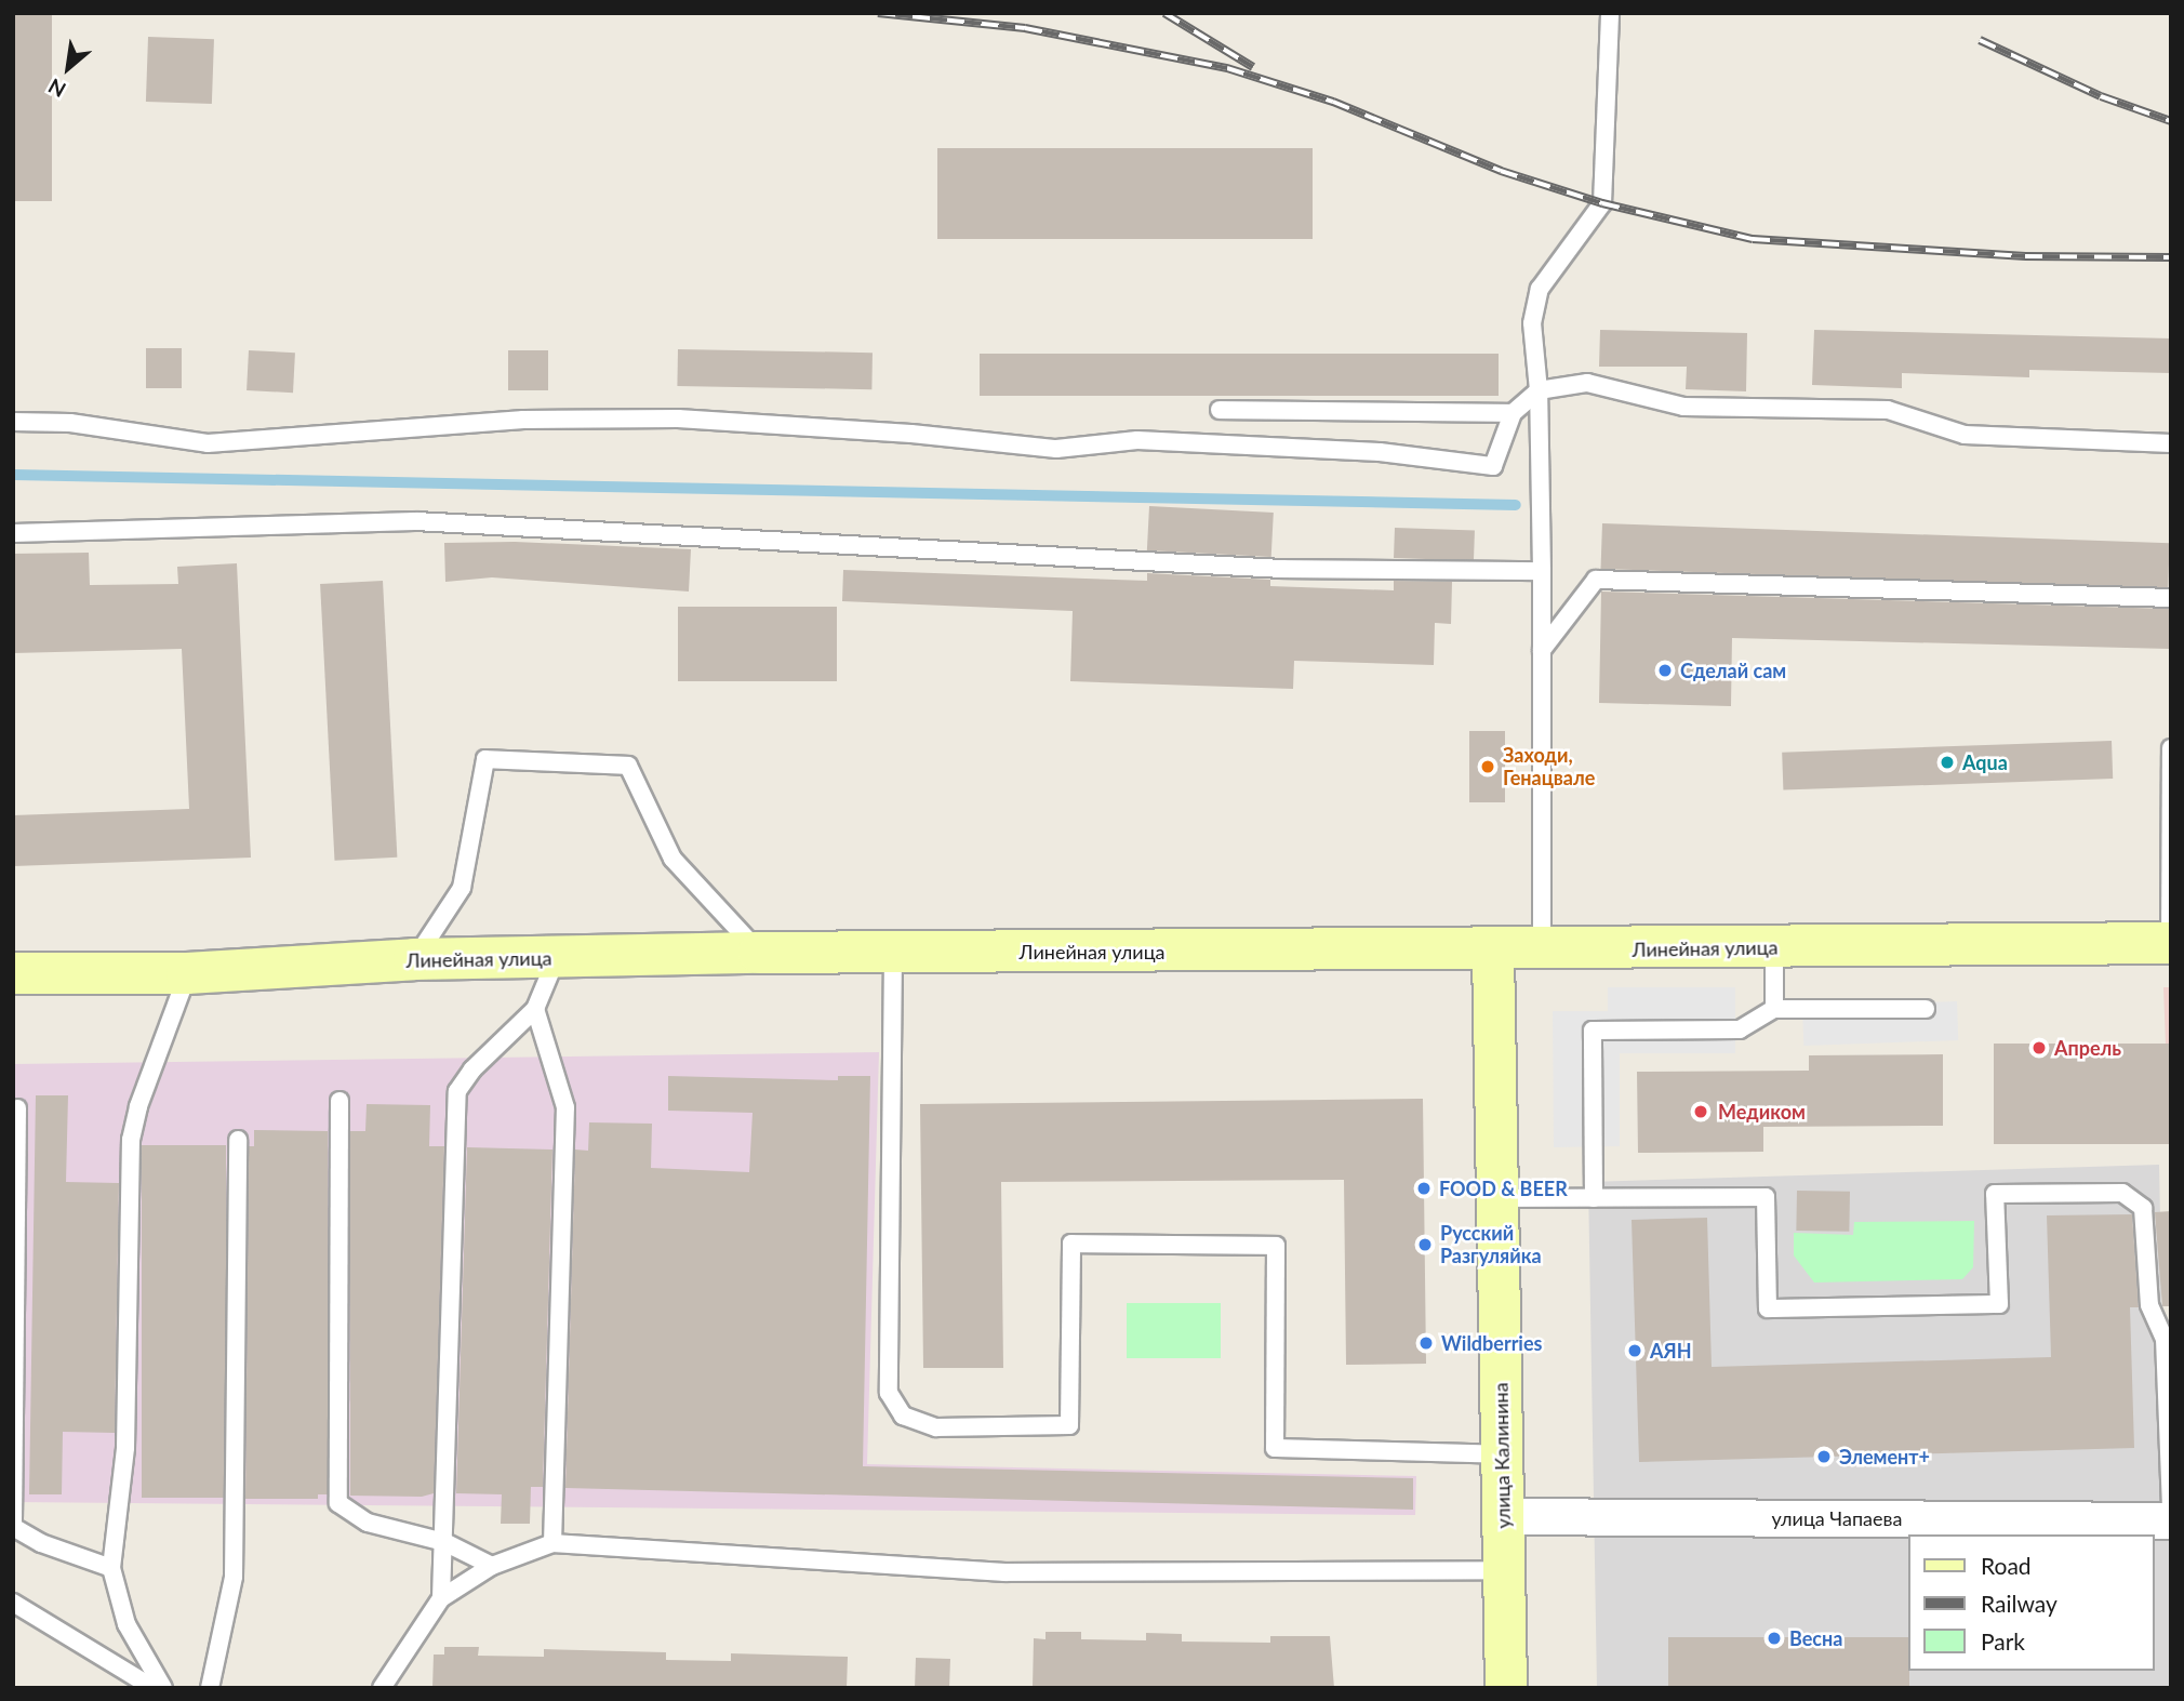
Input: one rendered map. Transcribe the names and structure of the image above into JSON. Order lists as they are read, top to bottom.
{
  "streets": {
    "main road": ["Линейная улица", "улица Калинина"],
    "street": ["улица Чапаева"]
  },
  "crossings": [
    ["Линейная улица", "улица Калинина"],
    ["улица Калинина", "улица Чапаева"]
  ],
  "places": [
    "Сделай сам",
    "Aqua",
    "Заходи, Генацвале",
    "Апрель",
    "Медиком",
    "FOOD & BEER",
    "Русский Разгуляйка",
    "Wildberries",
    "АЯН",
    "Элемент+",
    "Весна"
  ],
  "legend": ["Road", "Railway", "Park"],
  "north": "bottom left"
}
